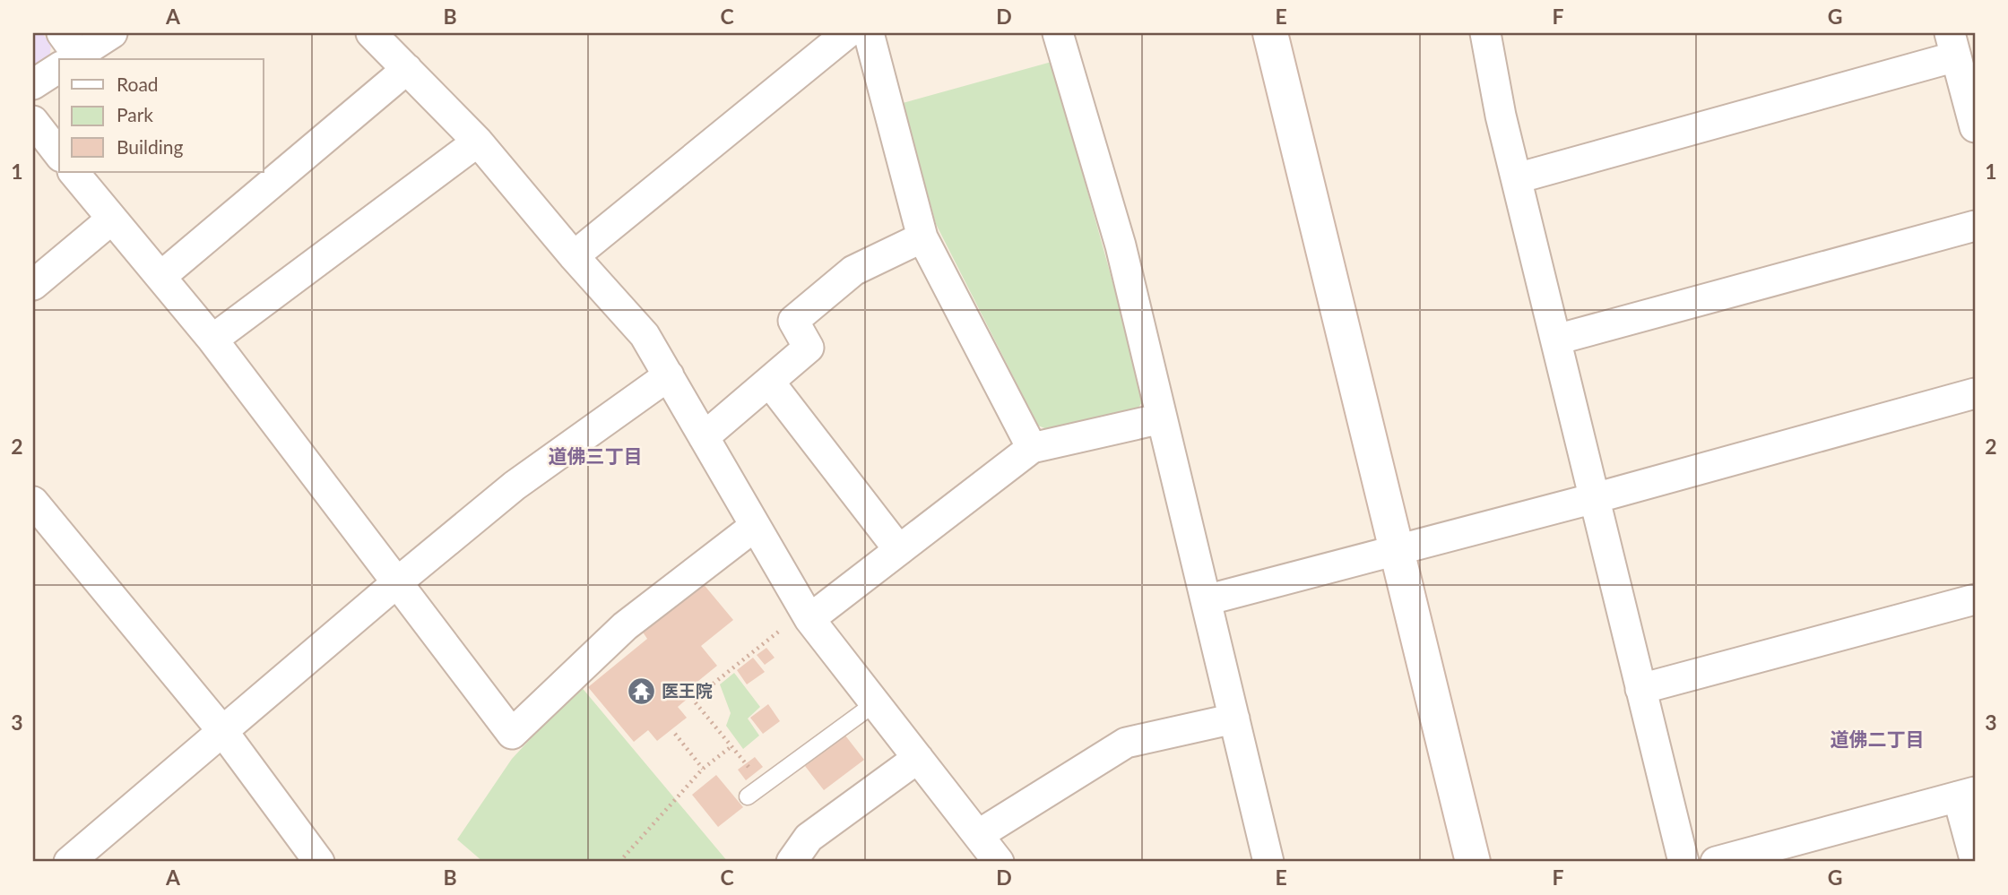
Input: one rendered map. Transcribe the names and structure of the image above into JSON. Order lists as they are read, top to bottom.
{
  "districts": ["道佛三丁目", "道佛二丁目"],
  "places": {
    "temple": ["医王院"]
  },
  "legend": ["Road", "Park", "Building"],
  "grid": {
    "columns": [
      "A",
      "B",
      "C",
      "D",
      "E",
      "F",
      "G"
    ],
    "rows": ["1", "2", "3"]
  }
}
